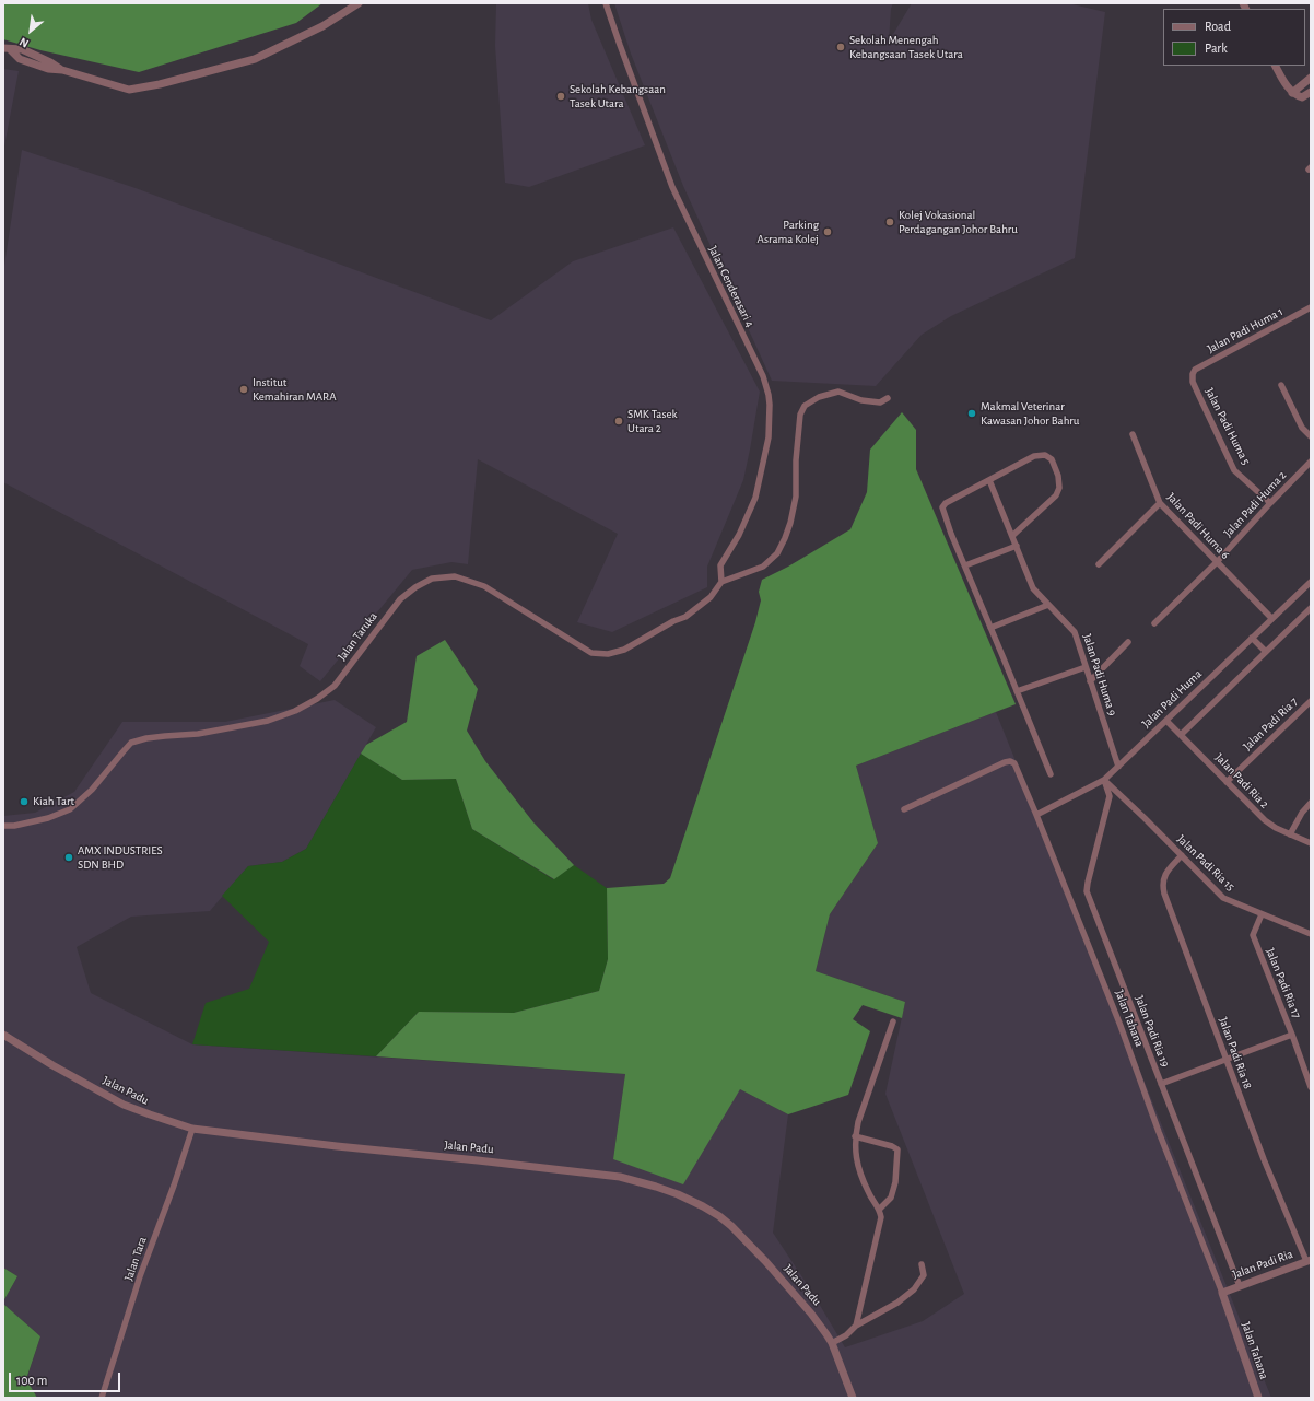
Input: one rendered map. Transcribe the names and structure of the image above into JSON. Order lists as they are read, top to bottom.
{
  "streets": {
    "street": [
      "Jalan Cenderasari 4",
      "Jalan Padi Huma 1",
      "Jalan Padi Huma 5",
      "Jalan Padi Huma 2",
      "Jalan Padi Huma 6",
      "Jalan Taruka",
      "Jalan Padi Huma 9",
      "Jalan Padi Huma",
      "Jalan Padi Ria 7",
      "Jalan Padi Ria 2",
      "Jalan Padi Ria 15",
      "Jalan Padi Ria 17",
      "Jalan Tahana",
      "Jalan Padi Ria 19",
      "Jalan Padi Ria 18",
      "Jalan Padu",
      "Jalan Tara",
      "Jalan Padi Ria"
    ]
  },
  "crossings": [
    ["Jalan Cenderasari 4", "Jalan Taruka"],
    ["Jalan Padi Huma 1", "Jalan Padi Huma 5"],
    ["Jalan Padi Huma 5", "Jalan Padi Huma 2"],
    ["Jalan Padi Huma 2", "Jalan Padi Huma 6"],
    ["Jalan Padi Huma 6", "Jalan Padi Huma"],
    ["Jalan Padi Huma 9", "Jalan Padi Huma"],
    ["Jalan Padi Huma", "Jalan Padi Ria 2"],
    ["Jalan Padi Huma", "Jalan Padi Ria 15"],
    ["Jalan Padi Huma", "Jalan Tahana"],
    ["Jalan Padi Huma", "Jalan Padi Ria 19"],
    ["Jalan Padi Ria 7", "Jalan Padi Ria 2"],
    ["Jalan Padi Ria 15", "Jalan Padi Ria 17"],
    ["Jalan Padi Ria 15", "Jalan Padi Ria 19"],
    ["Jalan Padi Ria 15", "Jalan Padi Ria 18"],
    ["Jalan Tahana", "Jalan Padi Ria"],
    ["Jalan Padi Ria 19", "Jalan Padi Ria"],
    ["Jalan Padi Ria 18", "Jalan Padi Ria"],
    ["Jalan Padu", "Jalan Tara"]
  ],
  "places": [
    "Sekolah Menengah Kebangsaan Tasek Utara",
    "Sekolah Kebangsaan Tasek Utara",
    "Kolej Vokasional Perdagangan Johor Bahru",
    "Parking Asrama Kolej",
    "Institut Kemahiran MARA",
    "Makmal Veterinar Kawasan Johor Bahru",
    "SMK Tasek Utara 2",
    "Kiah Tart",
    "AMX INDUSTRIES SDN BHD"
  ],
  "legend": ["Road", "Park"],
  "scale_bar": "100 m",
  "north": "bottom left"
}
